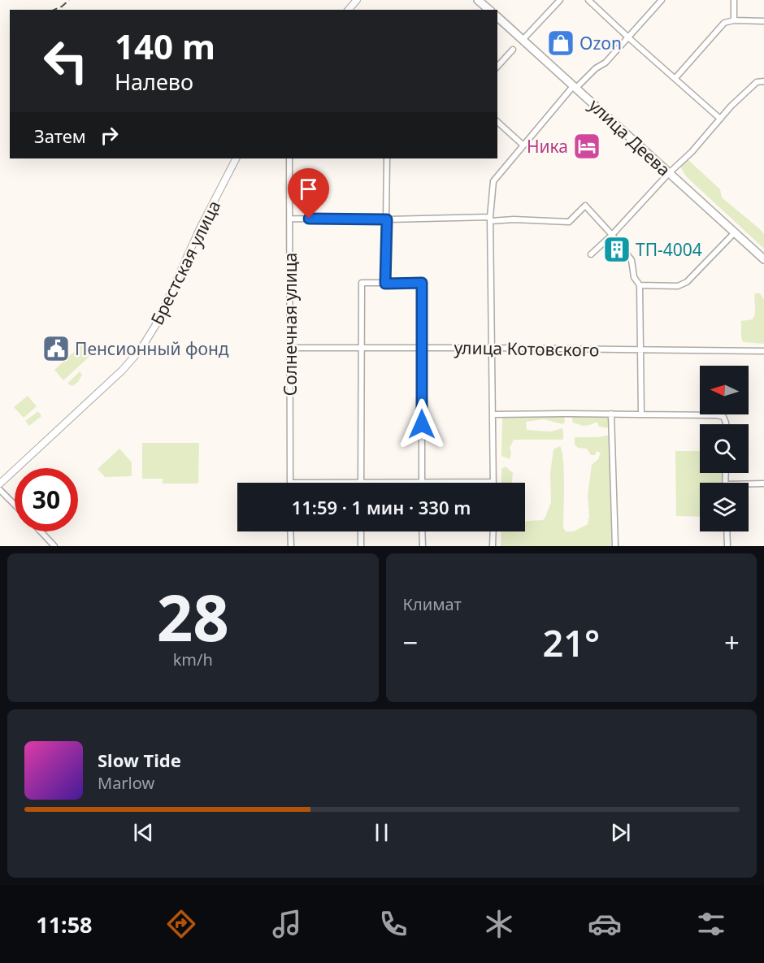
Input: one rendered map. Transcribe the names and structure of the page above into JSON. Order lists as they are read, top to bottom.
{
  "streets": {
    "main road": ["улица Деева"],
    "street": ["Брестская улица", "Солнечная улица", "улица Котовского"]
  },
  "crossings": [
    ["Солнечная улица", "улица Котовского"]
  ],
  "places": {
    "shop": ["Ozon"],
    "hotel": ["Ника"],
    "building": ["ТП-4004"],
    "public building": ["Пенсионный фонд"]
  },
  "north": "left",
  "page": {
    "turn": ["140 m", "Налево"],
    "then": "Затем",
    "limit": "30",
    "trip": "11:59 · 1 мин · 330 m",
    "tile": [
      ["28", "km/h"],
      "Климат"
    ],
    "heat": ["−", "21°", "+"],
    "song": ["Slow Tide", "Marlow"],
    "tabs": "11:58"
  }
}
